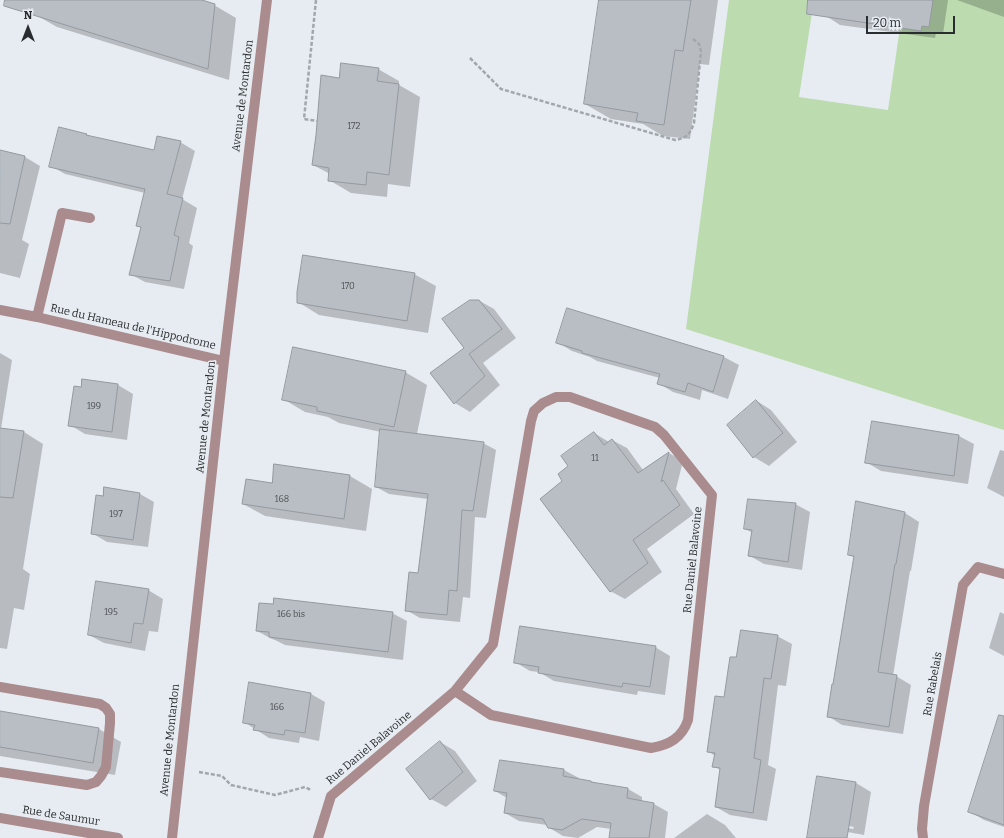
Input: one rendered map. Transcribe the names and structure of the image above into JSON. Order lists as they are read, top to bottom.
{
  "streets": {
    "street": [
      "Avenue de Montardon",
      "Rue du Hameau de l'Hippodrome",
      "Rue Daniel Balavoine",
      "Rue Rabelais",
      "Rue de Saumur"
    ]
  },
  "crossings": [
    ["Avenue de Montardon", "Rue du Hameau de l'Hippodrome"]
  ],
  "house_numbers": [
    "172",
    "170",
    "199",
    "11",
    "168",
    "197",
    "195",
    "166 bis",
    "166"
  ],
  "scale_bar": "20 m",
  "north": "top"
}
